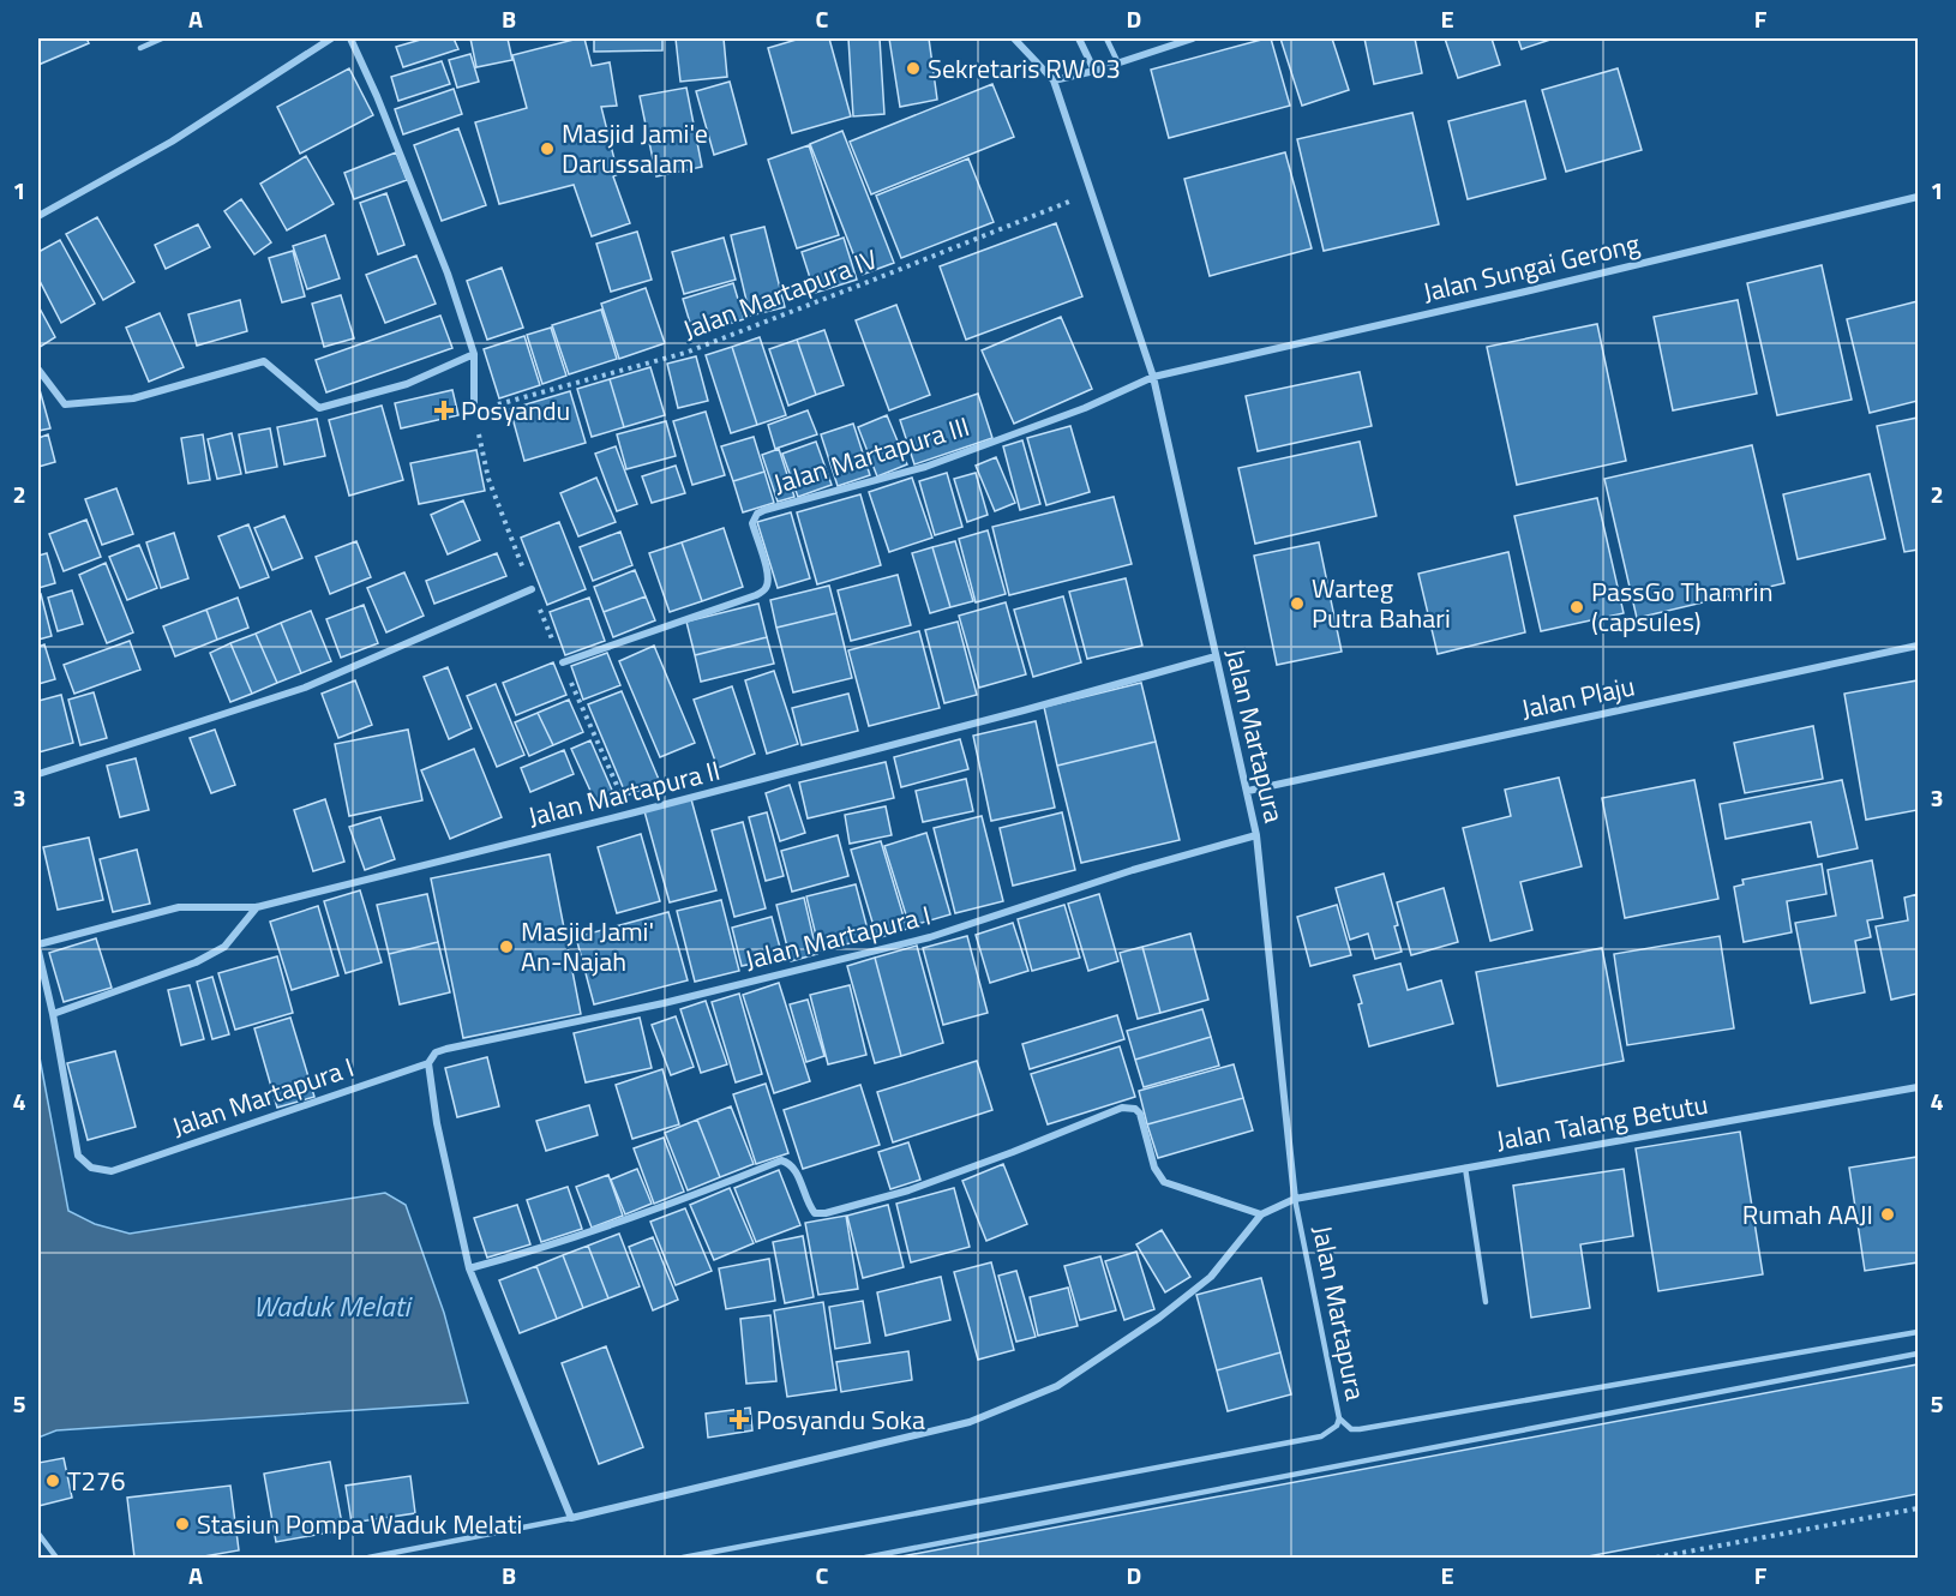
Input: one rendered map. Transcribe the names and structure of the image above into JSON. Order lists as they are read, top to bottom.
{
  "streets": {
    "street": [
      "Jalan Sungai Gerong",
      "Jalan Martapura III",
      "Jalan Plaju",
      "Jalan Martapura",
      "Jalan Martapura II",
      "Jalan Martapura I",
      "Jalan Talang Betutu"
    ],
    "path": ["Jalan Martapura IV"]
  },
  "crossings": [
    ["Jalan Sungai Gerong", "Jalan Martapura III"],
    ["Jalan Sungai Gerong", "Jalan Martapura"],
    ["Jalan Martapura IV", "Jalan Martapura"],
    ["Jalan Martapura III", "Jalan Martapura"],
    ["Jalan Plaju", "Jalan Martapura"],
    ["Jalan Martapura", "Jalan Martapura II"],
    ["Jalan Martapura", "Jalan Martapura I"],
    ["Jalan Martapura", "Jalan Talang Betutu"]
  ],
  "water": ["Waduk Melati"],
  "places": {
    "other": [
      "Sekretaris RW 03",
      "Masjid Jami'e Darussalam",
      "Warteg Putra Bahari",
      "PassGo Thamrin (capsules)",
      "Masjid Jami' An-Najah",
      "Rumah AAJI",
      "T276",
      "Stasiun Pompa Waduk Melati"
    ],
    "health": ["Posyandu", "Posyandu Soka"]
  },
  "grid": {
    "columns": [
      "A",
      "B",
      "C",
      "D",
      "E",
      "F"
    ],
    "rows": [
      "1",
      "2",
      "3",
      "4",
      "5"
    ]
  }
}
